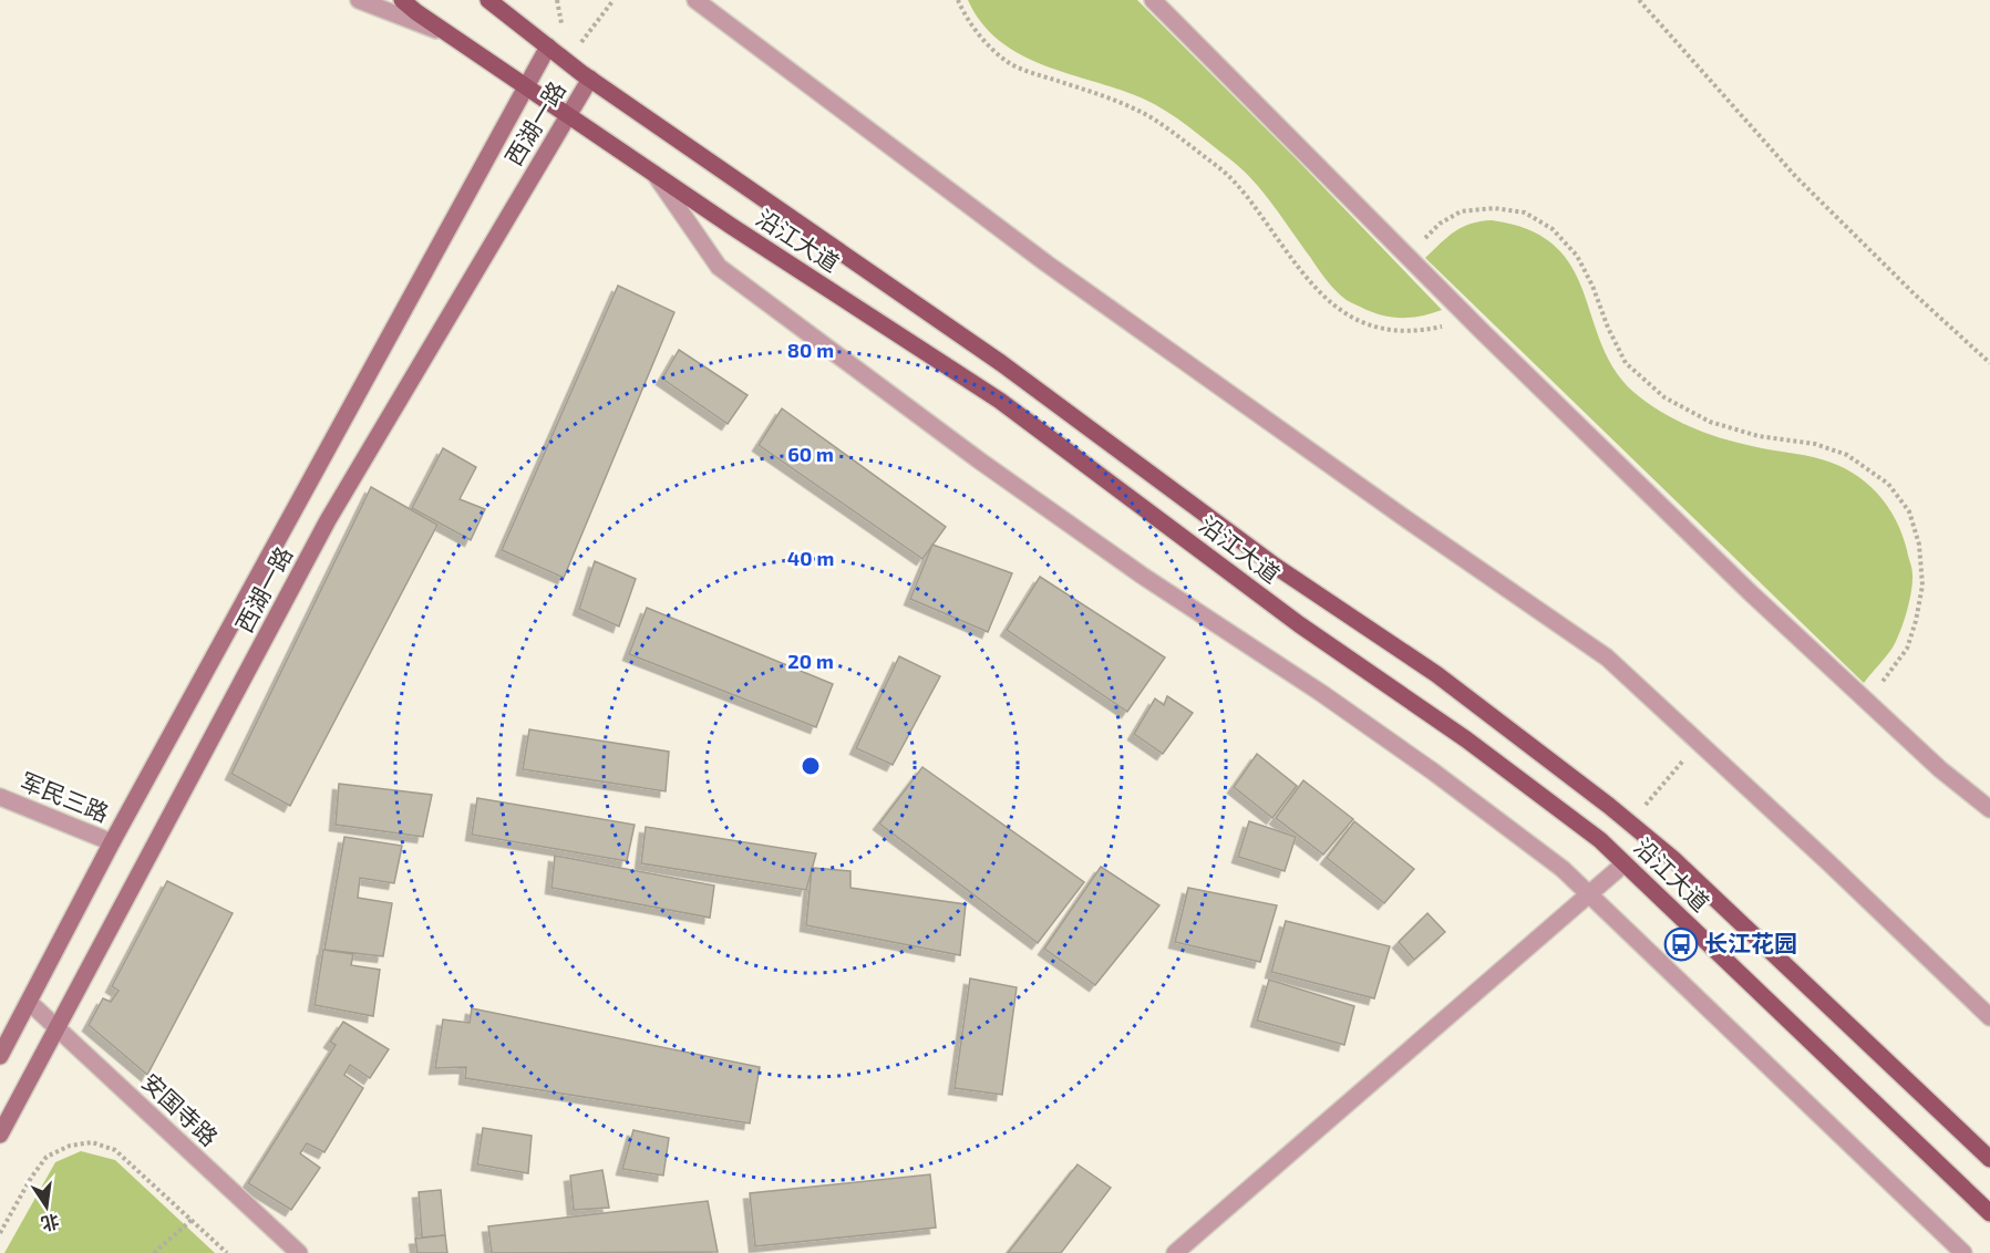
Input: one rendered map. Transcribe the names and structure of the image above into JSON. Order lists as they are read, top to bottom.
{
  "streets": {
    "main road": ["西湖一路", "沿江大道"],
    "street": ["军民三路", "安国寺路"]
  },
  "crossings": [
    ["西湖一路", "沿江大道"],
    ["西湖一路", "军民三路"],
    ["西湖一路", "安国寺路"]
  ],
  "places": {
    "bus stop": ["长江花园"]
  },
  "north": "bottom",
  "rings": [
    "80 m",
    "60 m",
    "40 m",
    "20 m"
  ]
}
